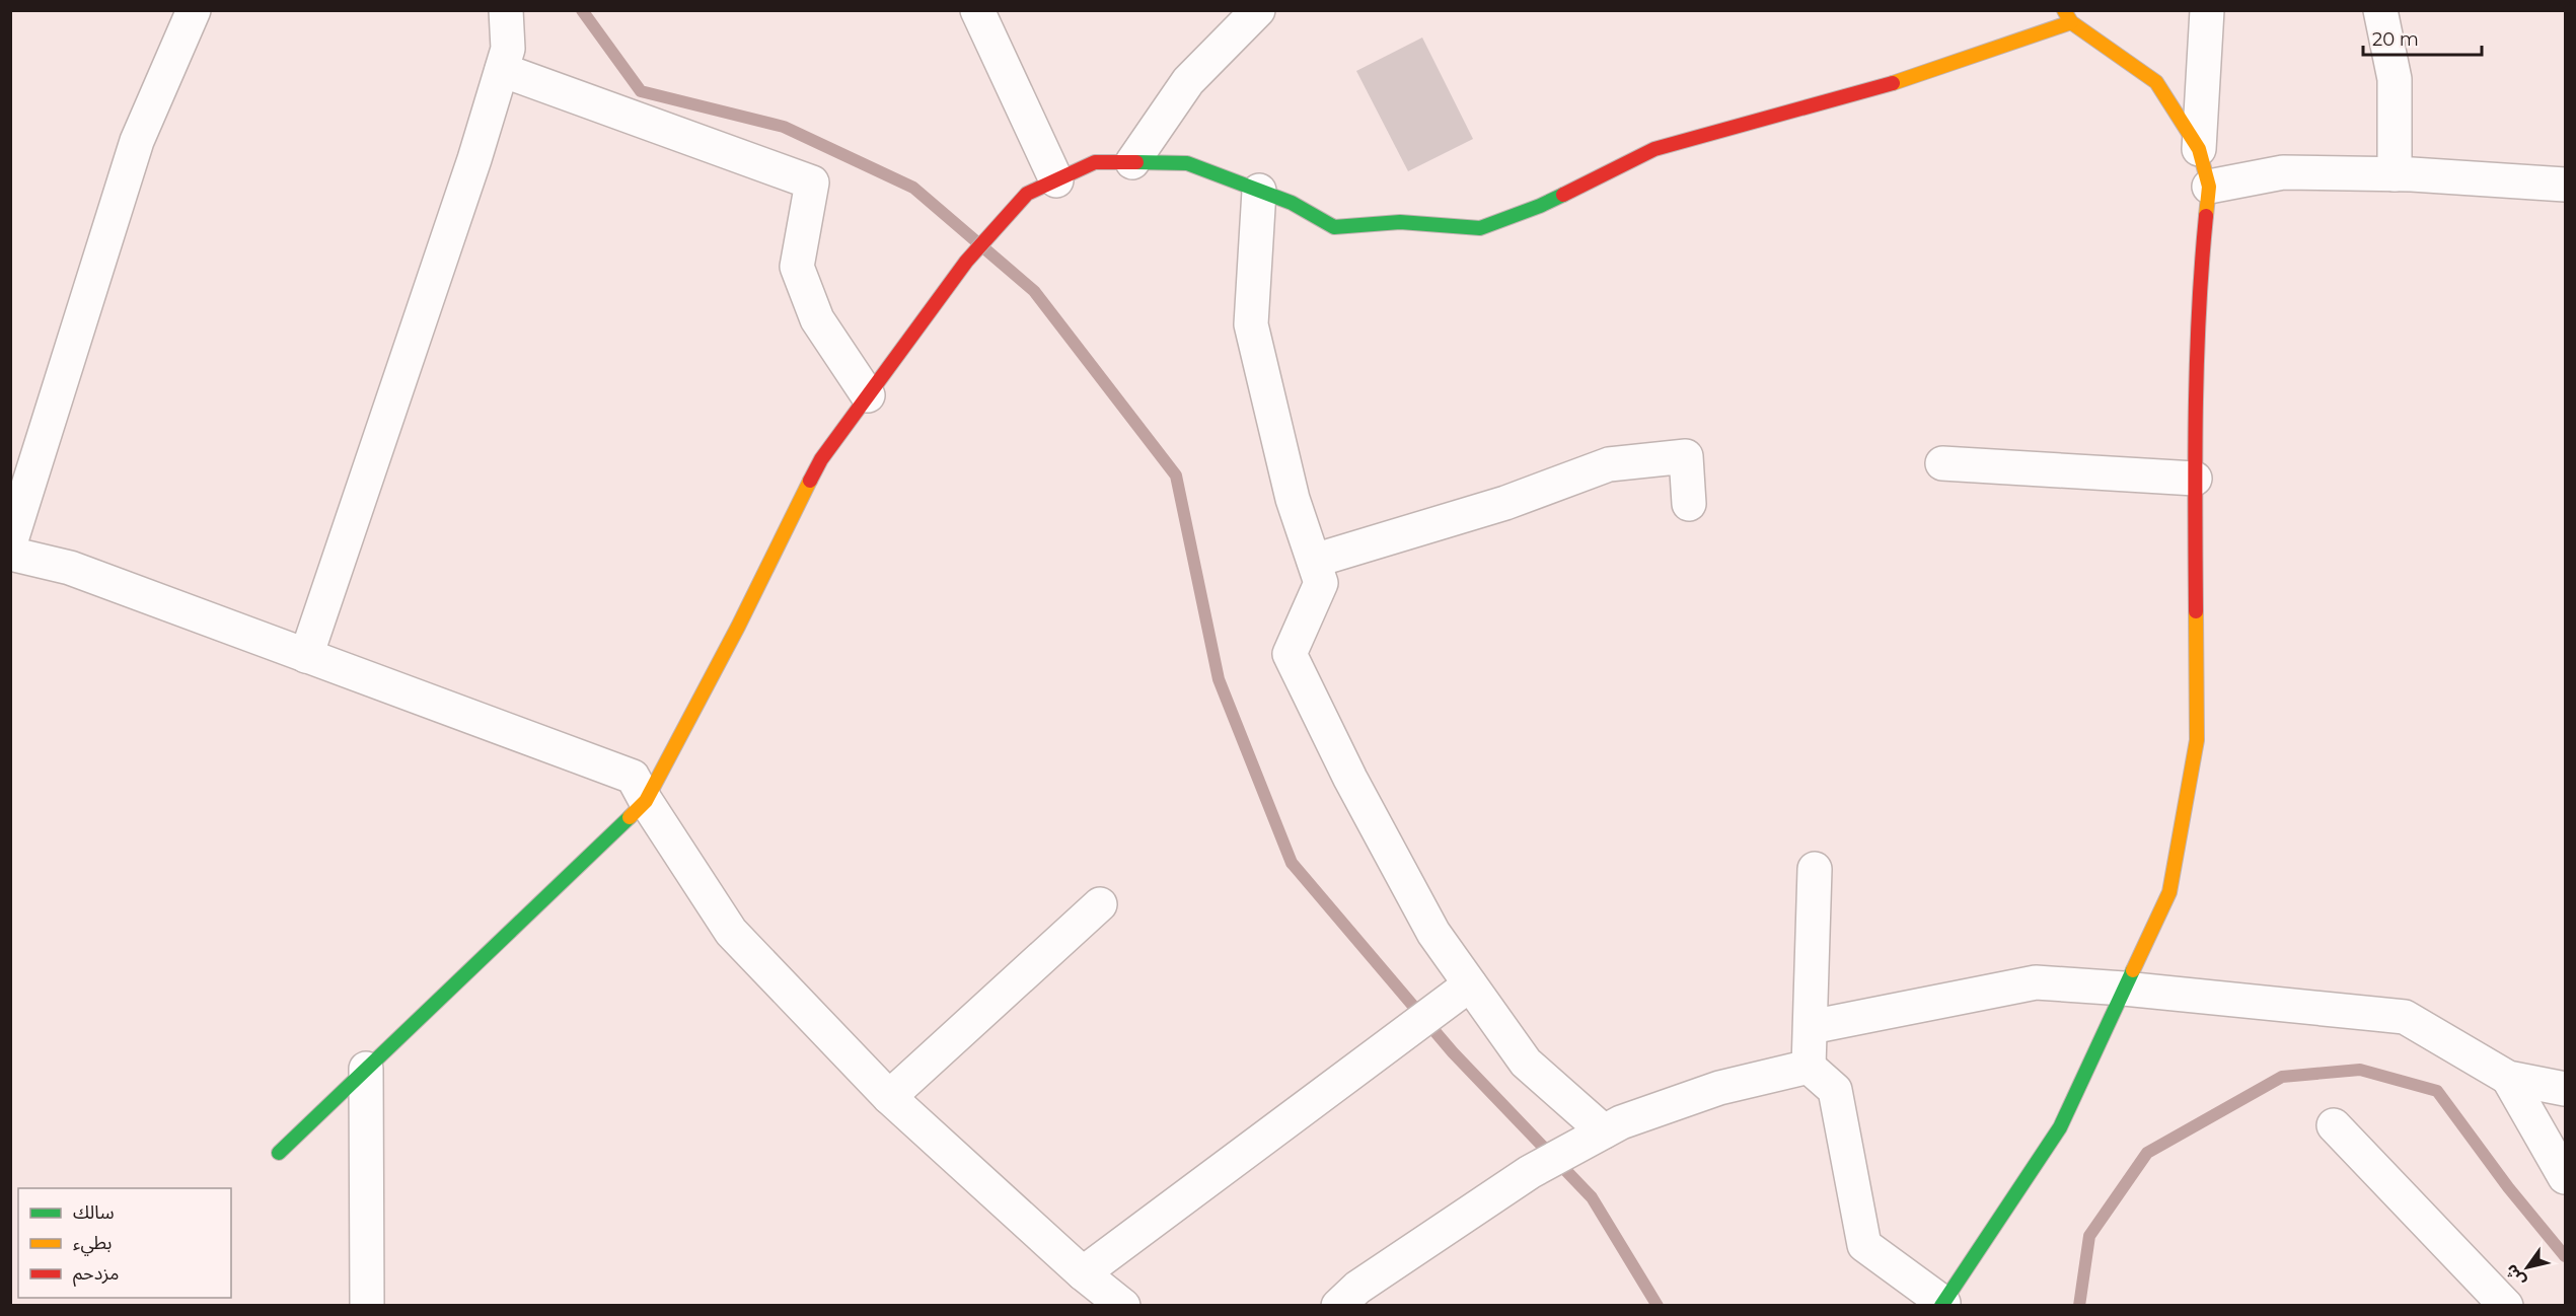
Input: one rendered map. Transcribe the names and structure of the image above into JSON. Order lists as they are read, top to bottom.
{
  "legend": ["سالك", "بطيء", "مزدحم"],
  "scale_bar": "20 m",
  "north": "bottom left"
}
